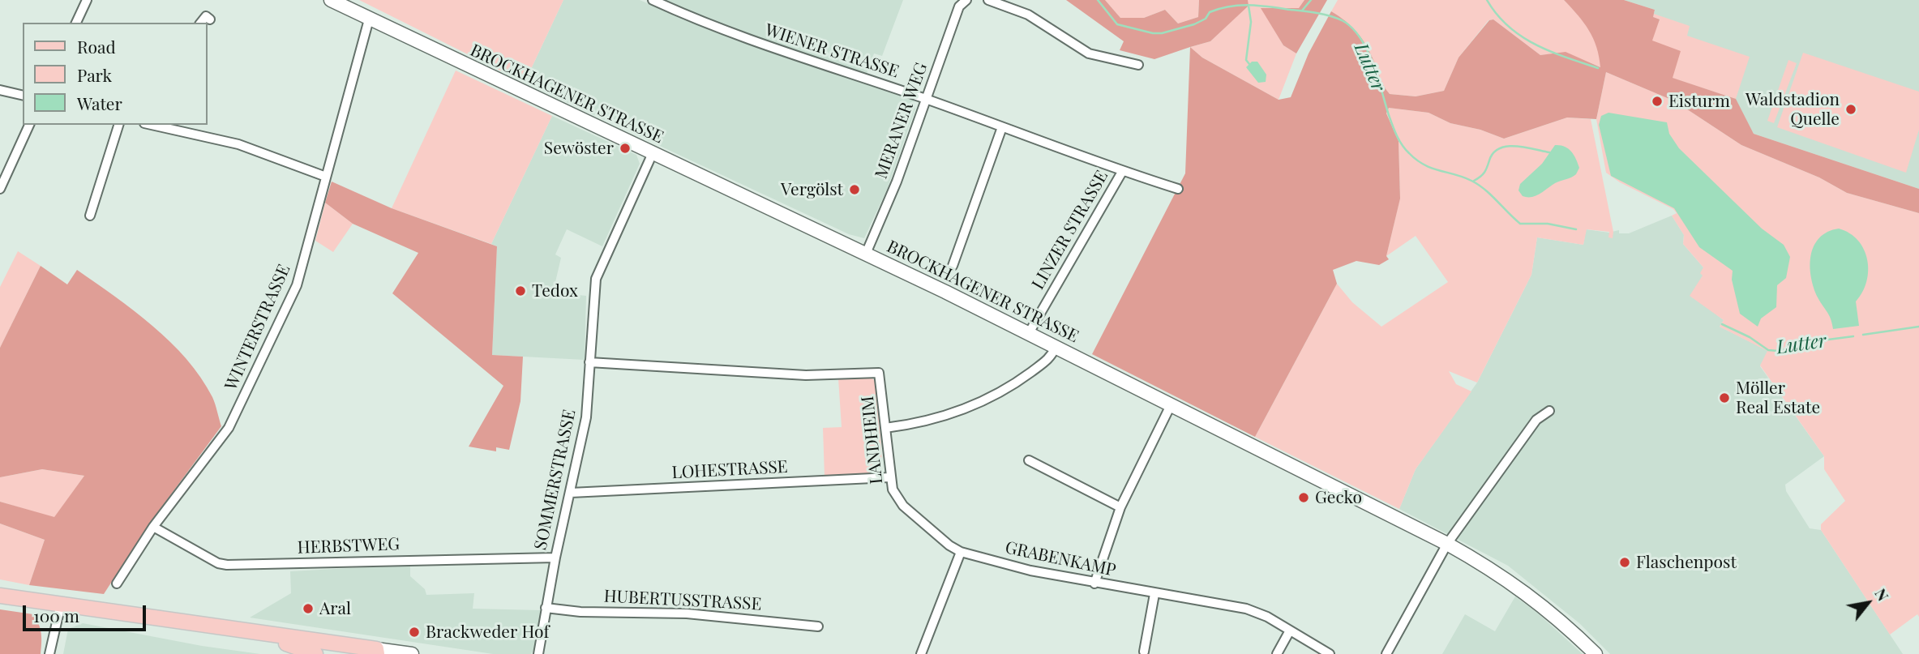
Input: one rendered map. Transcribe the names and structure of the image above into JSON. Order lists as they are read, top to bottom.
{
  "streets": {
    "main road": ["BROCKHAGENER STRASSE"],
    "street": [
      "WIENER STRASSE",
      "MERANER WEG",
      "LINZER STRASSE",
      "WINTERSTRASSE",
      "LANDHEIM",
      "LOHESTRASSE",
      "SOMMERSTRASSE",
      "HERBSTWEG",
      "GRABENKAMP",
      "HUBERTUSSTRASSE"
    ]
  },
  "crossings": [
    ["WIENER STRASSE", "MERANER WEG"],
    ["WIENER STRASSE", "LINZER STRASSE"],
    ["BROCKHAGENER STRASSE", "MERANER WEG"],
    ["BROCKHAGENER STRASSE", "LINZER STRASSE"],
    ["BROCKHAGENER STRASSE", "WINTERSTRASSE"],
    ["BROCKHAGENER STRASSE", "SOMMERSTRASSE"],
    ["WINTERSTRASSE", "HERBSTWEG"],
    ["LANDHEIM", "LOHESTRASSE"],
    ["LANDHEIM", "SOMMERSTRASSE"],
    ["LANDHEIM", "GRABENKAMP"],
    ["LOHESTRASSE", "SOMMERSTRASSE"],
    ["SOMMERSTRASSE", "HERBSTWEG"],
    ["SOMMERSTRASSE", "HUBERTUSSTRASSE"]
  ],
  "water": ["Lutter"],
  "places": [
    "Eisturm",
    "Waldstadion Quelle",
    "Sewöster",
    "Vergölst",
    "Tedox",
    "Möller Real Estate",
    "Gecko",
    "Flaschenpost",
    "Aral",
    "Brackweder Hof"
  ],
  "legend": ["Road", "Park", "Water"],
  "scale_bar": "100 m",
  "north": "top right"
}
